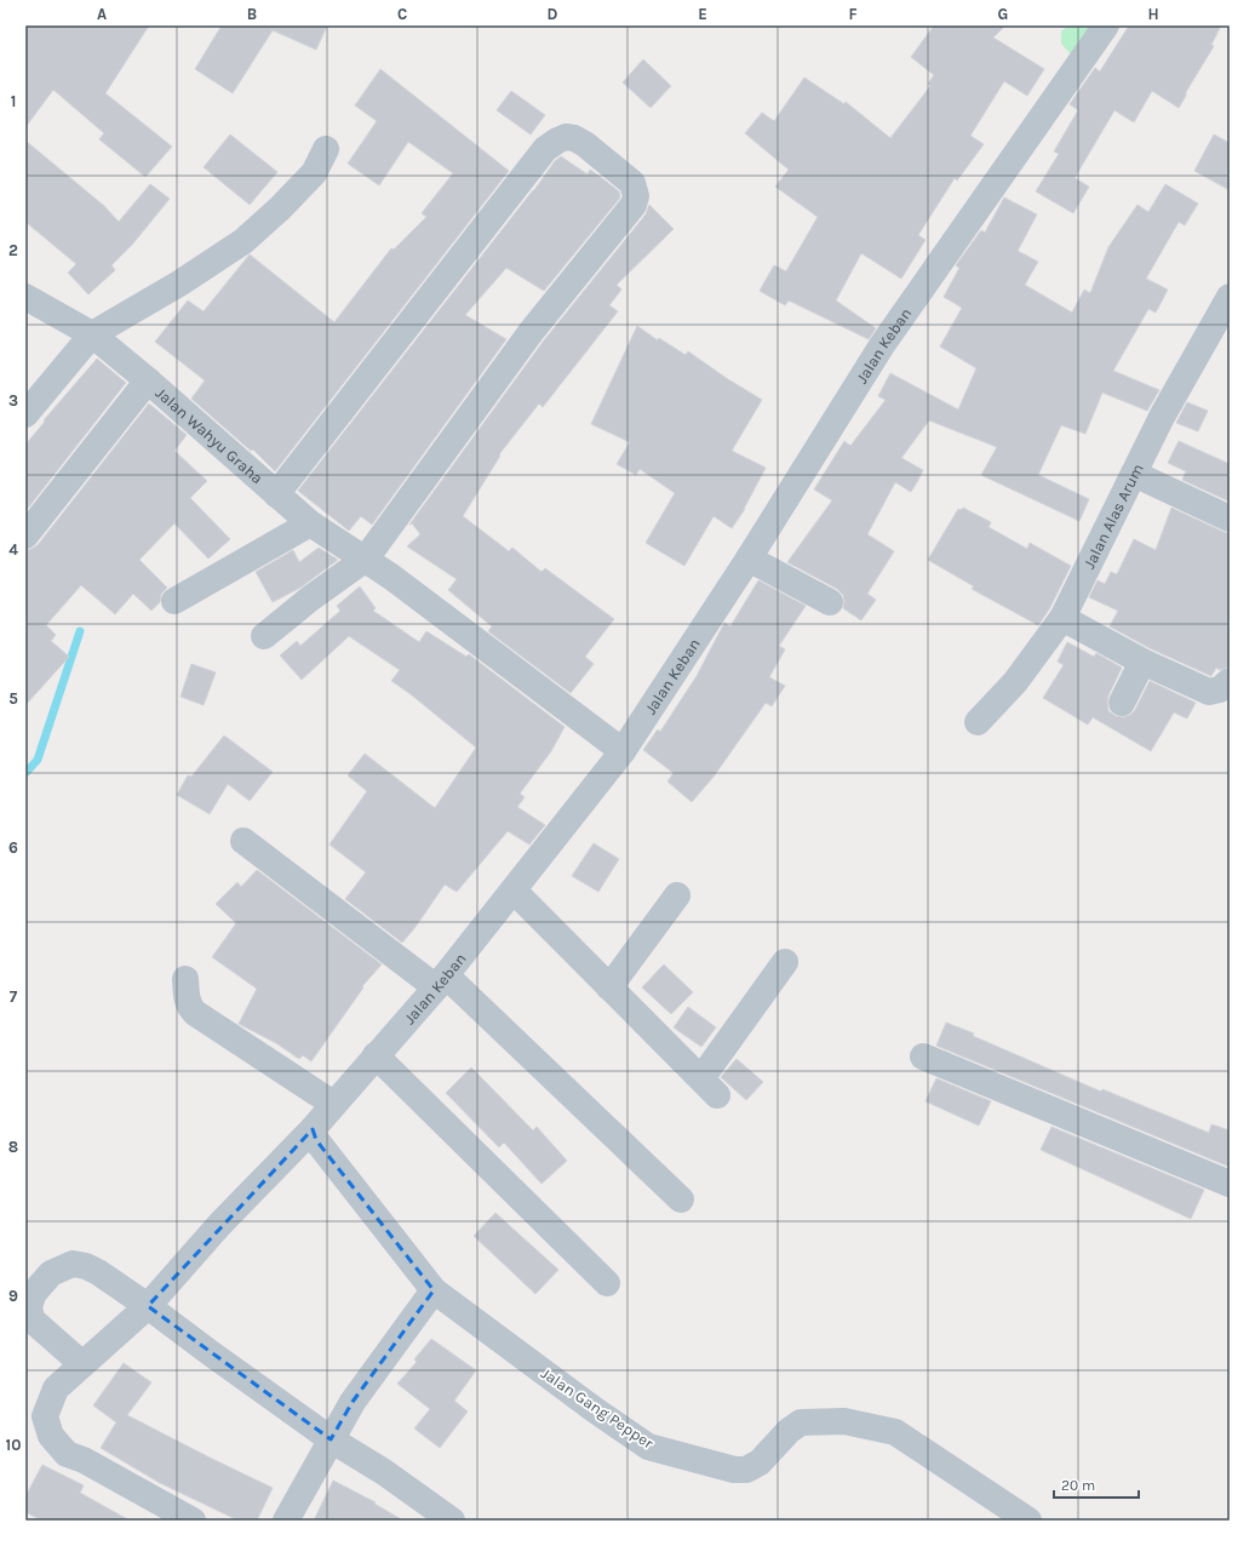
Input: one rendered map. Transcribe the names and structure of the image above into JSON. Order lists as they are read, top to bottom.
{
  "streets": {
    "street": [
      "Jalan Keban",
      "Jalan Wahyu Graha",
      "Jalan Alas Arum",
      "Jalan Gang Pepper"
    ]
  },
  "crossings": [
    ["Jalan Keban", "Jalan Wahyu Graha"]
  ],
  "scale_bar": "20 m",
  "grid": {
    "columns": [
      "A",
      "B",
      "C",
      "D",
      "E",
      "F",
      "G",
      "H"
    ],
    "rows": [
      "1",
      "2",
      "3",
      "4",
      "5",
      "6",
      "7",
      "8",
      "9",
      "10"
    ]
  }
}
